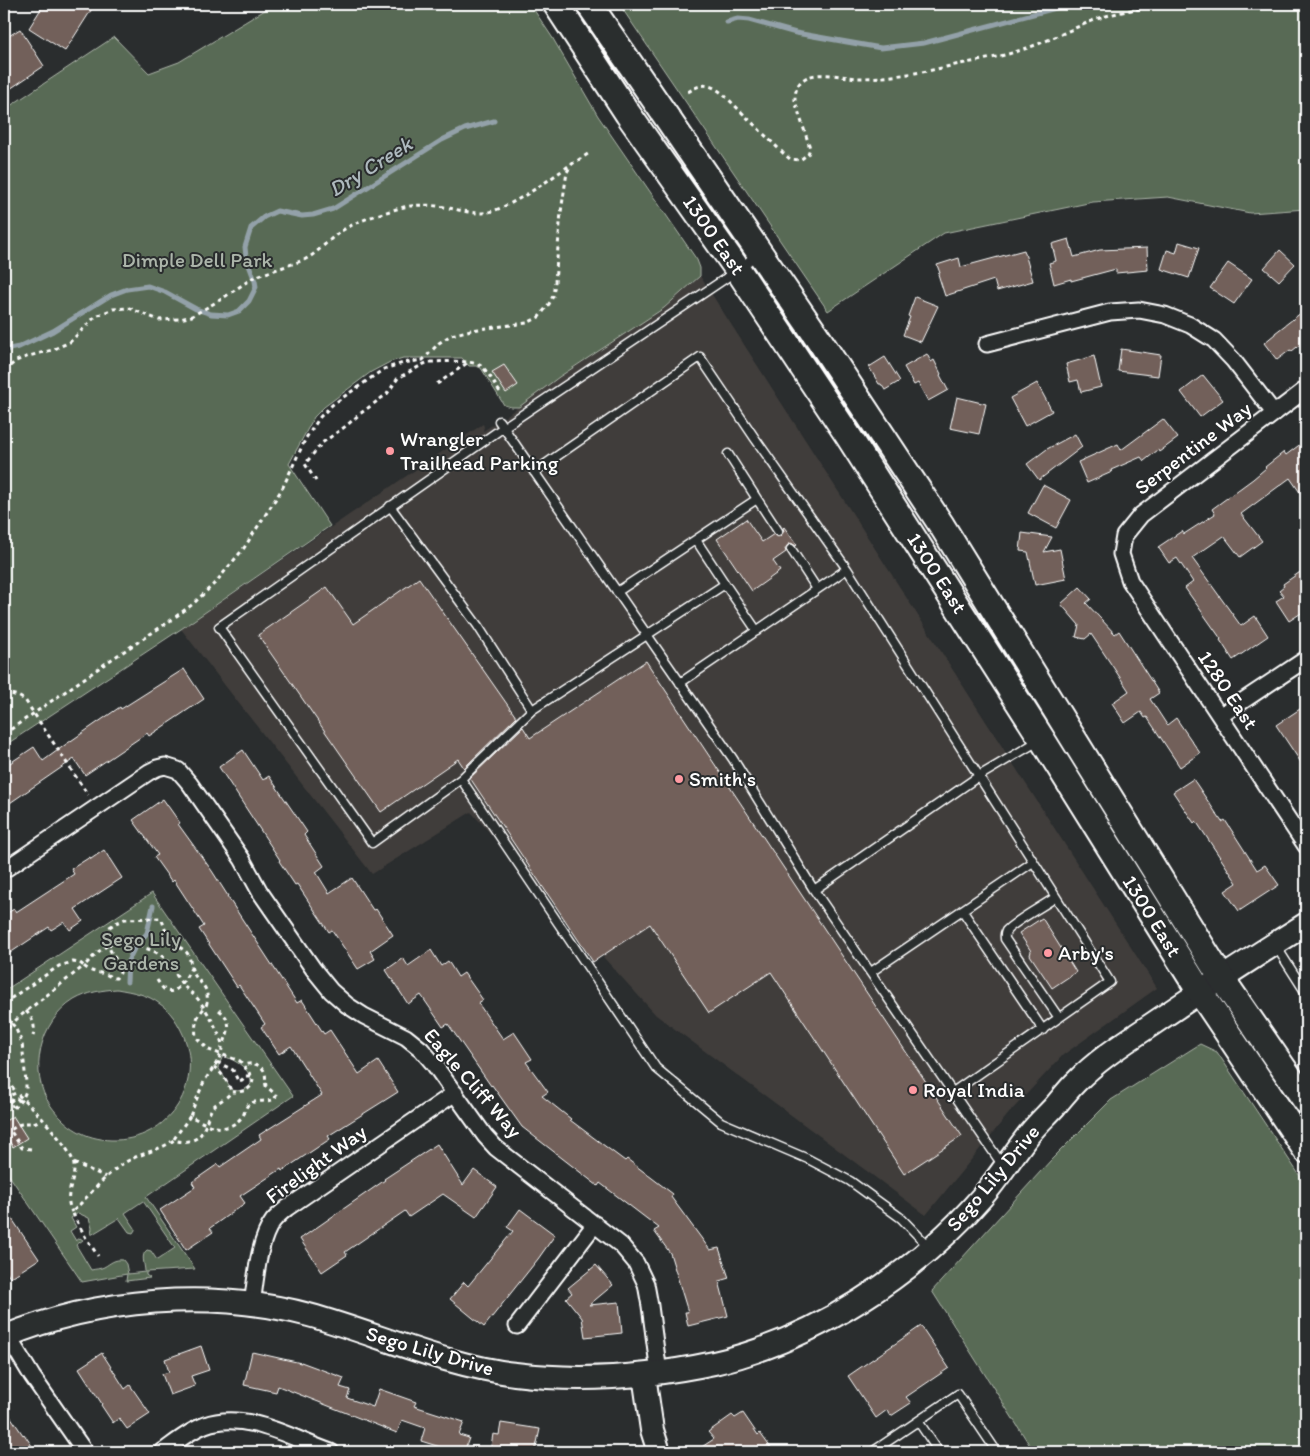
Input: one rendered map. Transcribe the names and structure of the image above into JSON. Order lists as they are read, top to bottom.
{
  "streets": {
    "main road": ["1300 East"],
    "street": [
      "Serpentine Way",
      "1280 East",
      "Eagle Cliff Way",
      "Firelight Way",
      "Sego Lily Drive"
    ]
  },
  "crossings": [
    ["1300 East", "Sego Lily Drive"],
    ["Serpentine Way", "1280 East"],
    ["Eagle Cliff Way", "Firelight Way"],
    ["Eagle Cliff Way", "Sego Lily Drive"],
    ["Firelight Way", "Sego Lily Drive"]
  ],
  "water": ["Dry Creek"],
  "parks": ["Dimple Dell Park", "Sego Lily Gardens"],
  "places": [
    "Wrangler Trailhead Parking",
    "Smith's",
    "Arby's",
    "Royal India"
  ]
}
